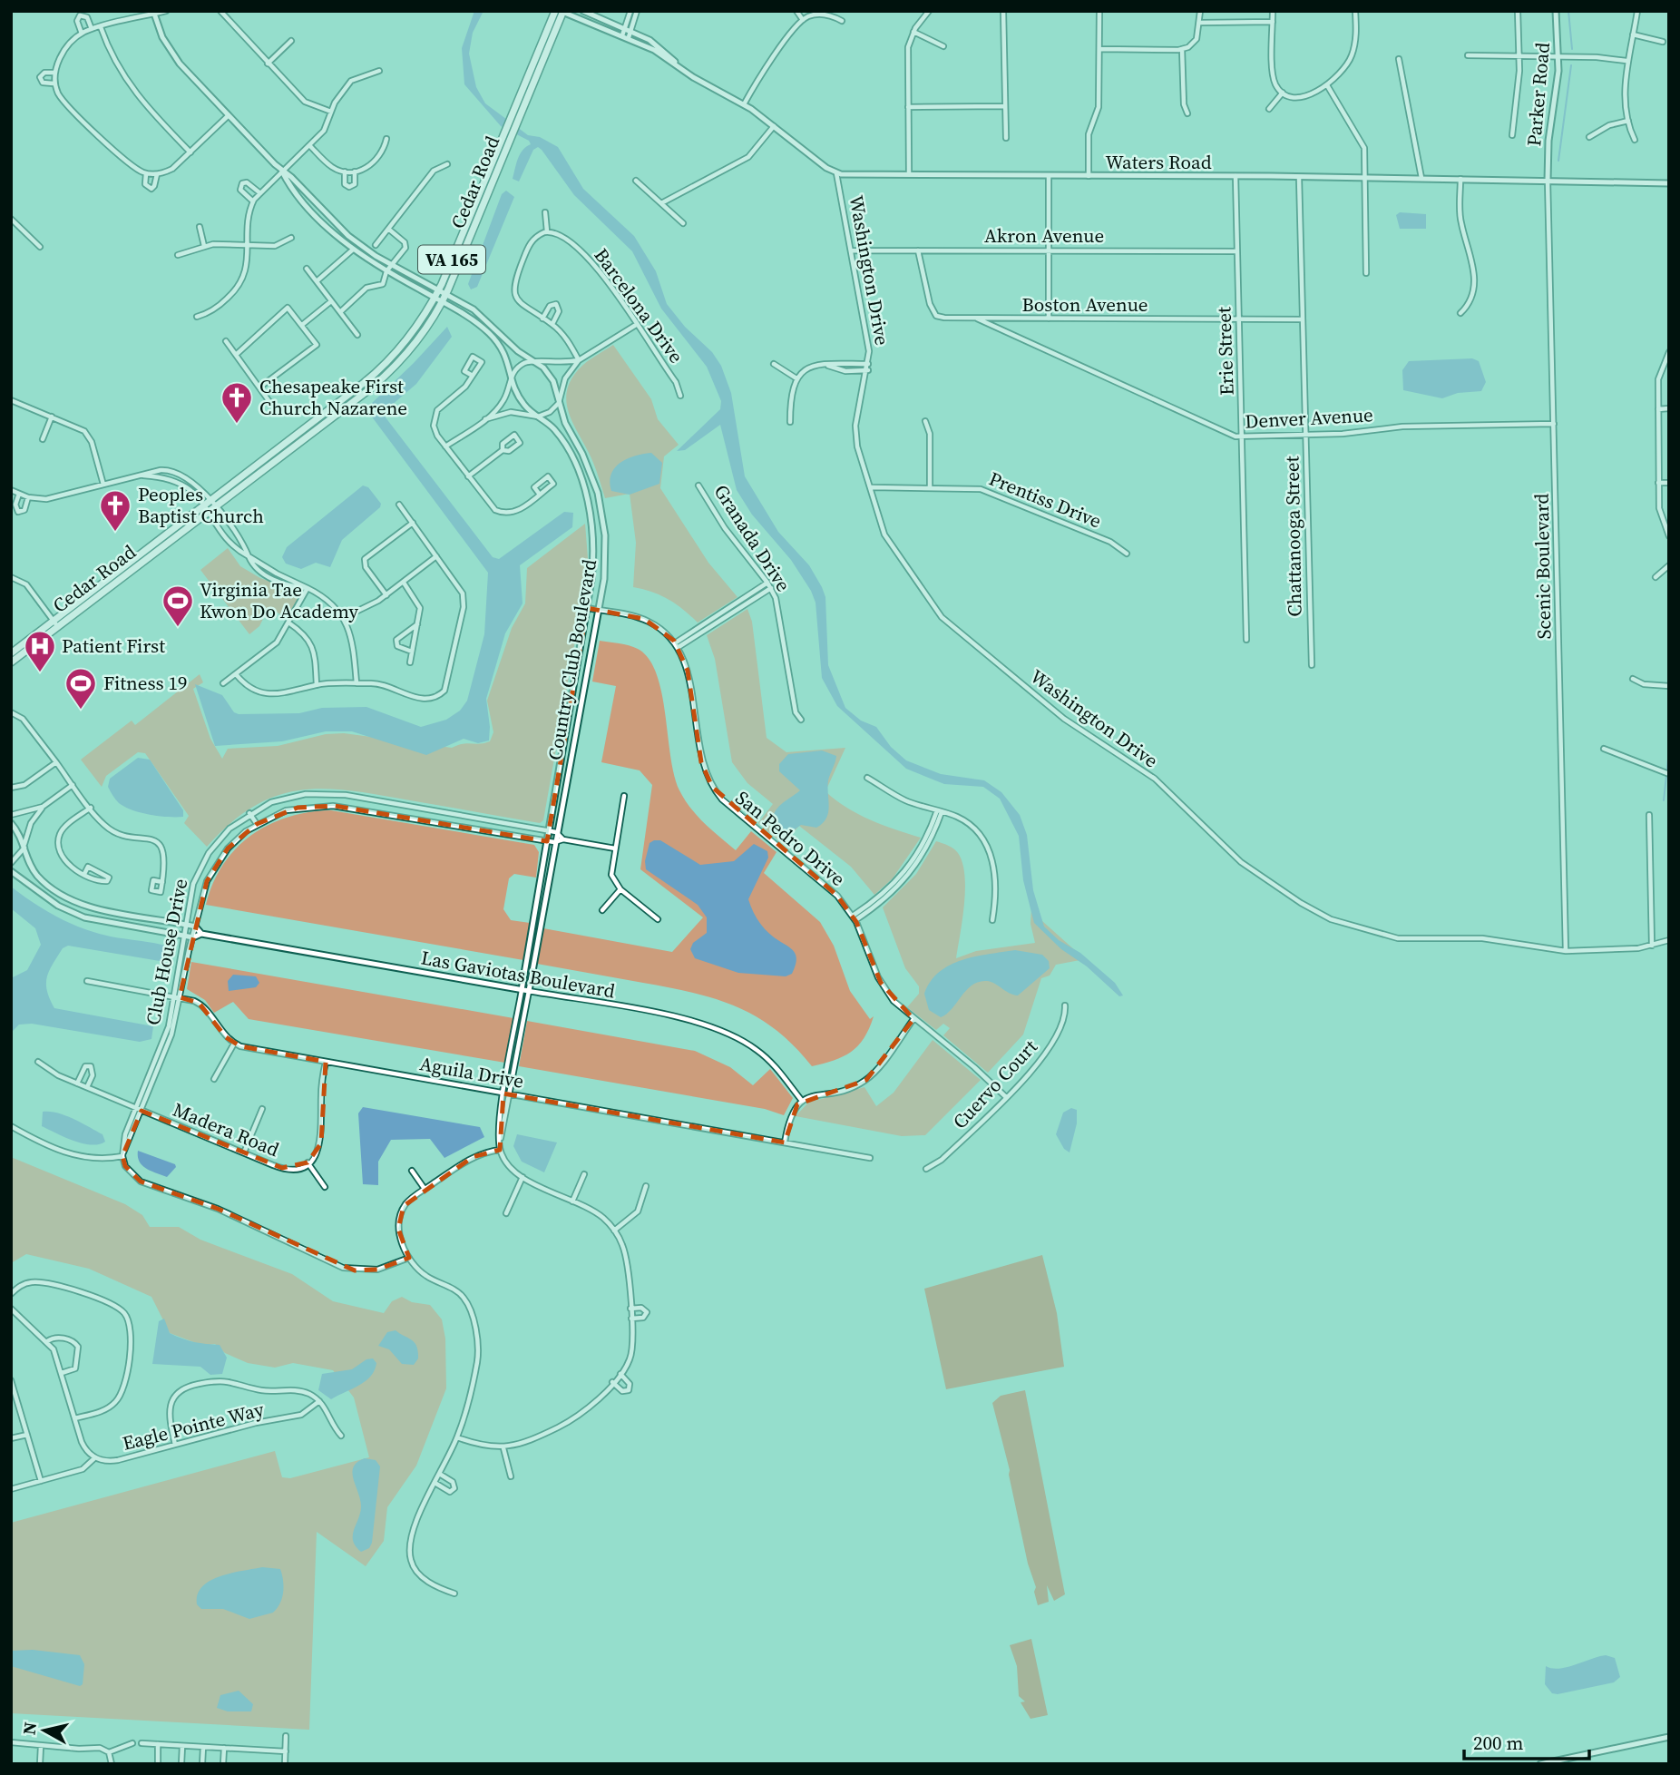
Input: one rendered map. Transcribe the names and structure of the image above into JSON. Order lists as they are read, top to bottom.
{
  "streets": {
    "main road": ["Cedar Road", "VA 165"],
    "street": [
      "Parker Road",
      "Waters Road",
      "Akron Avenue",
      "Washington Drive",
      "Boston Avenue",
      "Barcelona Drive",
      "Erie Street",
      "Denver Avenue",
      "Prentiss Drive",
      "Chattanooga Street",
      "Granada Drive",
      "Scenic Boulevard",
      "Country Club Boulevard",
      "San Pedro Drive",
      "Club House Drive",
      "Las Gaviotas Boulevard",
      "Aguila Drive",
      "Cuervo Court",
      "Madera Road",
      "Eagle Pointe Way"
    ]
  },
  "crossings": [
    ["Parker Road", "Waters Road"],
    ["Parker Road", "Scenic Boulevard"],
    ["Waters Road", "Washington Drive"],
    ["Waters Road", "Erie Street"],
    ["Waters Road", "Chattanooga Street"],
    ["Waters Road", "Scenic Boulevard"],
    ["Cedar Road", "Country Club Boulevard"],
    ["Akron Avenue", "Washington Drive"],
    ["Akron Avenue", "Boston Avenue"],
    ["Akron Avenue", "Erie Street"],
    ["Washington Drive", "Prentiss Drive"],
    ["Washington Drive", "Scenic Boulevard"],
    ["Boston Avenue", "Erie Street"],
    ["Boston Avenue", "Denver Avenue"],
    ["Boston Avenue", "Chattanooga Street"],
    ["Erie Street", "Denver Avenue"],
    ["Denver Avenue", "Chattanooga Street"],
    ["Denver Avenue", "Scenic Boulevard"],
    ["Country Club Boulevard", "Club House Drive"],
    ["Country Club Boulevard", "Las Gaviotas Boulevard"],
    ["Country Club Boulevard", "Aguila Drive"],
    ["San Pedro Drive", "Cuervo Court"],
    ["Club House Drive", "Madera Road"]
  ],
  "places": {
    "church": ["Chesapeake First Church Nazarene", "Peoples Baptist Church"],
    "sports": ["Virginia Tae Kwon Do Academy", "Fitness 19"],
    "hospital": ["Patient First"]
  },
  "scale_bar": "200 m",
  "north": "left"
}
